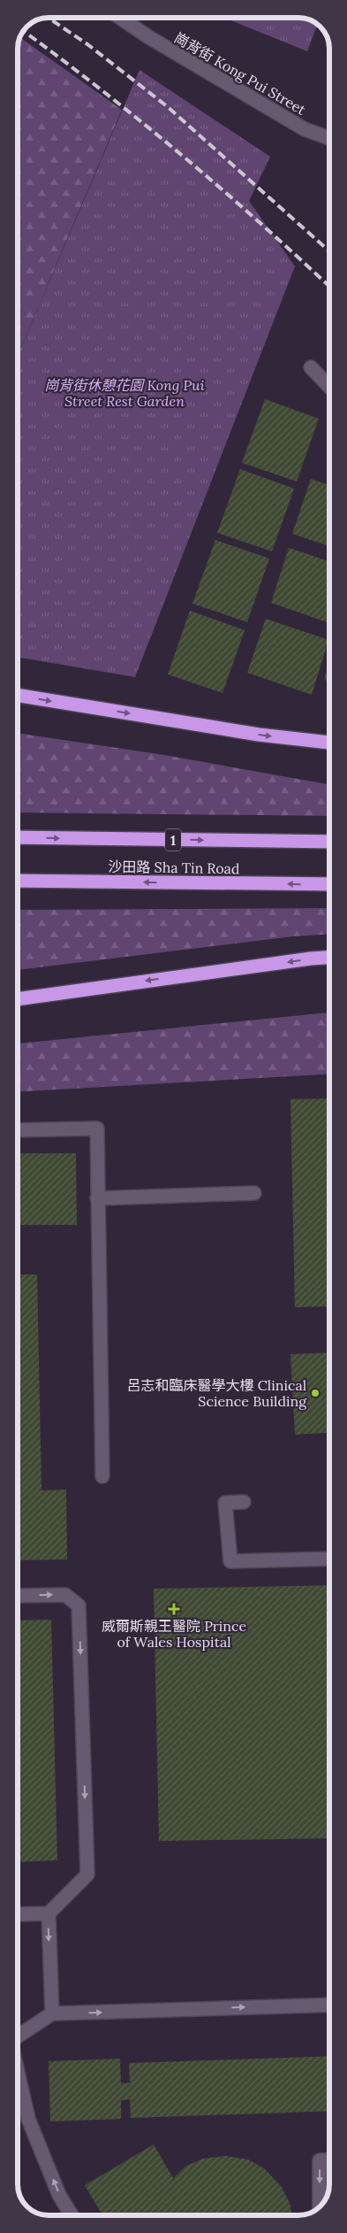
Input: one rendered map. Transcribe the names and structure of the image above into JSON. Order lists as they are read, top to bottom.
{
  "streets": {
    "highway": ["1", "沙田路 Sha Tin Road"],
    "street": ["崗背街 Kong Pui Street"]
  },
  "parks": ["崗背街休憩花園 Kong Pui Street Rest Garden"],
  "places": {
    "other": ["呂志和臨床醫學大樓 Clinical Science Building"],
    "health": ["威爾斯親王醫院 Prince of Wales Hospital"]
  }
}
